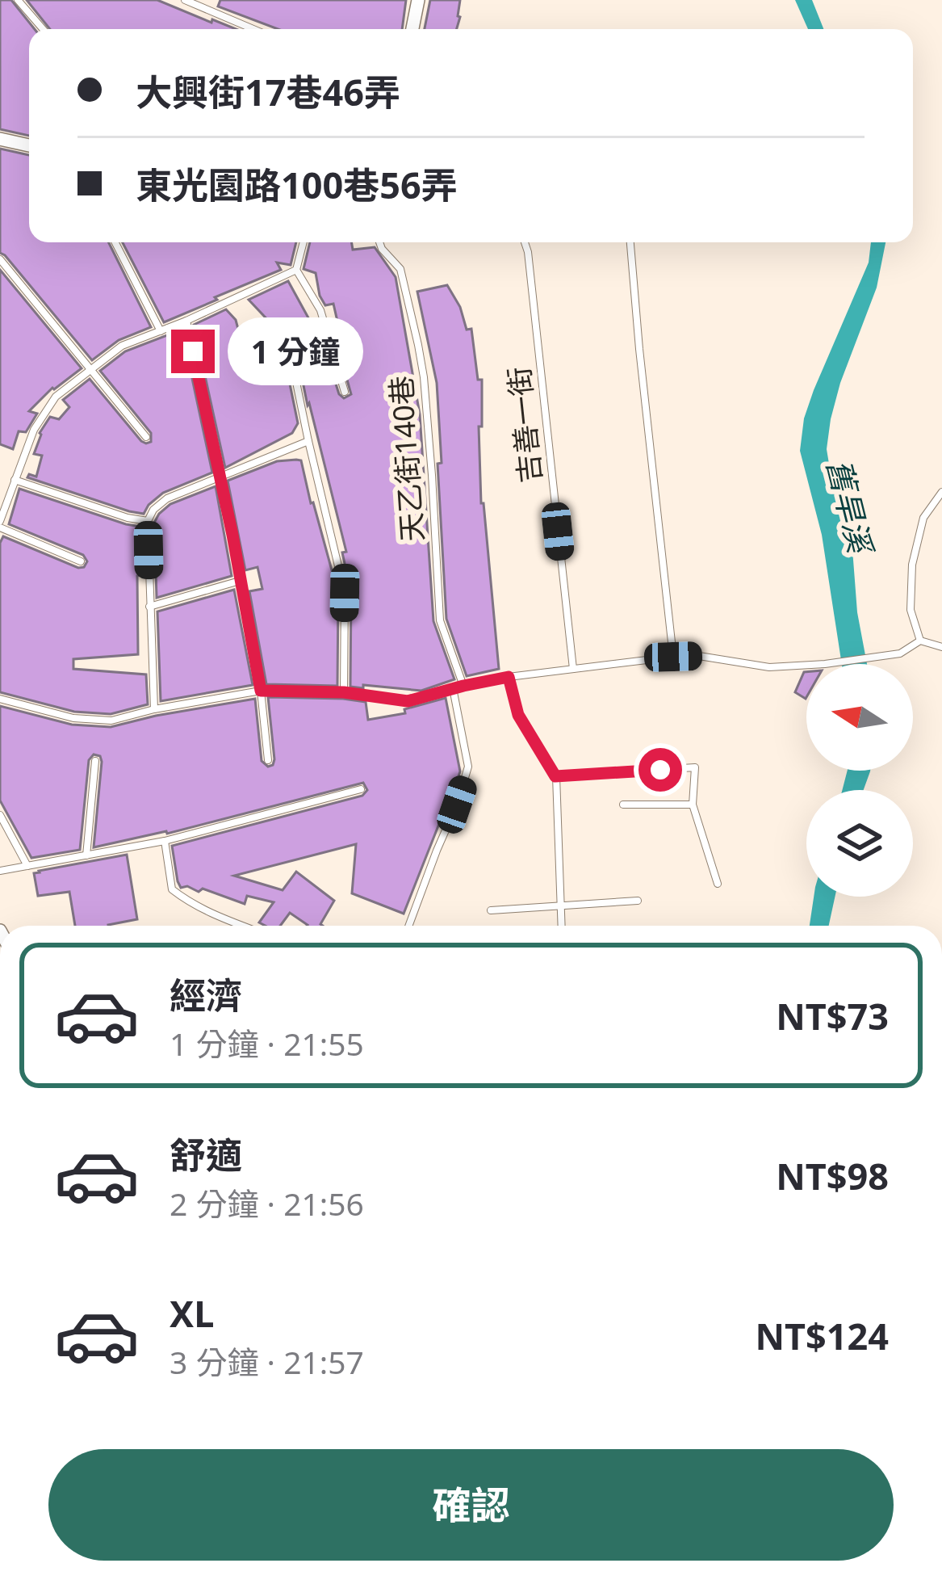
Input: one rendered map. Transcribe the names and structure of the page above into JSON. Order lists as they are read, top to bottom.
{
  "streets": {
    "lane": ["吉善一街", "天乙街140巷"]
  },
  "water": ["舊旱溪"],
  "north": "left",
  "page": {
    "banner": ["大興街17巷46弄", "東光園路100巷56弄"],
    "bubble": "1 分鐘",
    "list": [
      {
        "name": "經濟",
        "note": "1 分鐘 · 21:55",
        "value": "NT$73"
      },
      {
        "name": "舒適",
        "note": "2 分鐘 · 21:56",
        "value": "NT$98"
      },
      {
        "name": "XL",
        "note": "3 分鐘 · 21:57",
        "value": "NT$124"
      }
    ],
    "buttons": "確認"
  }
}
